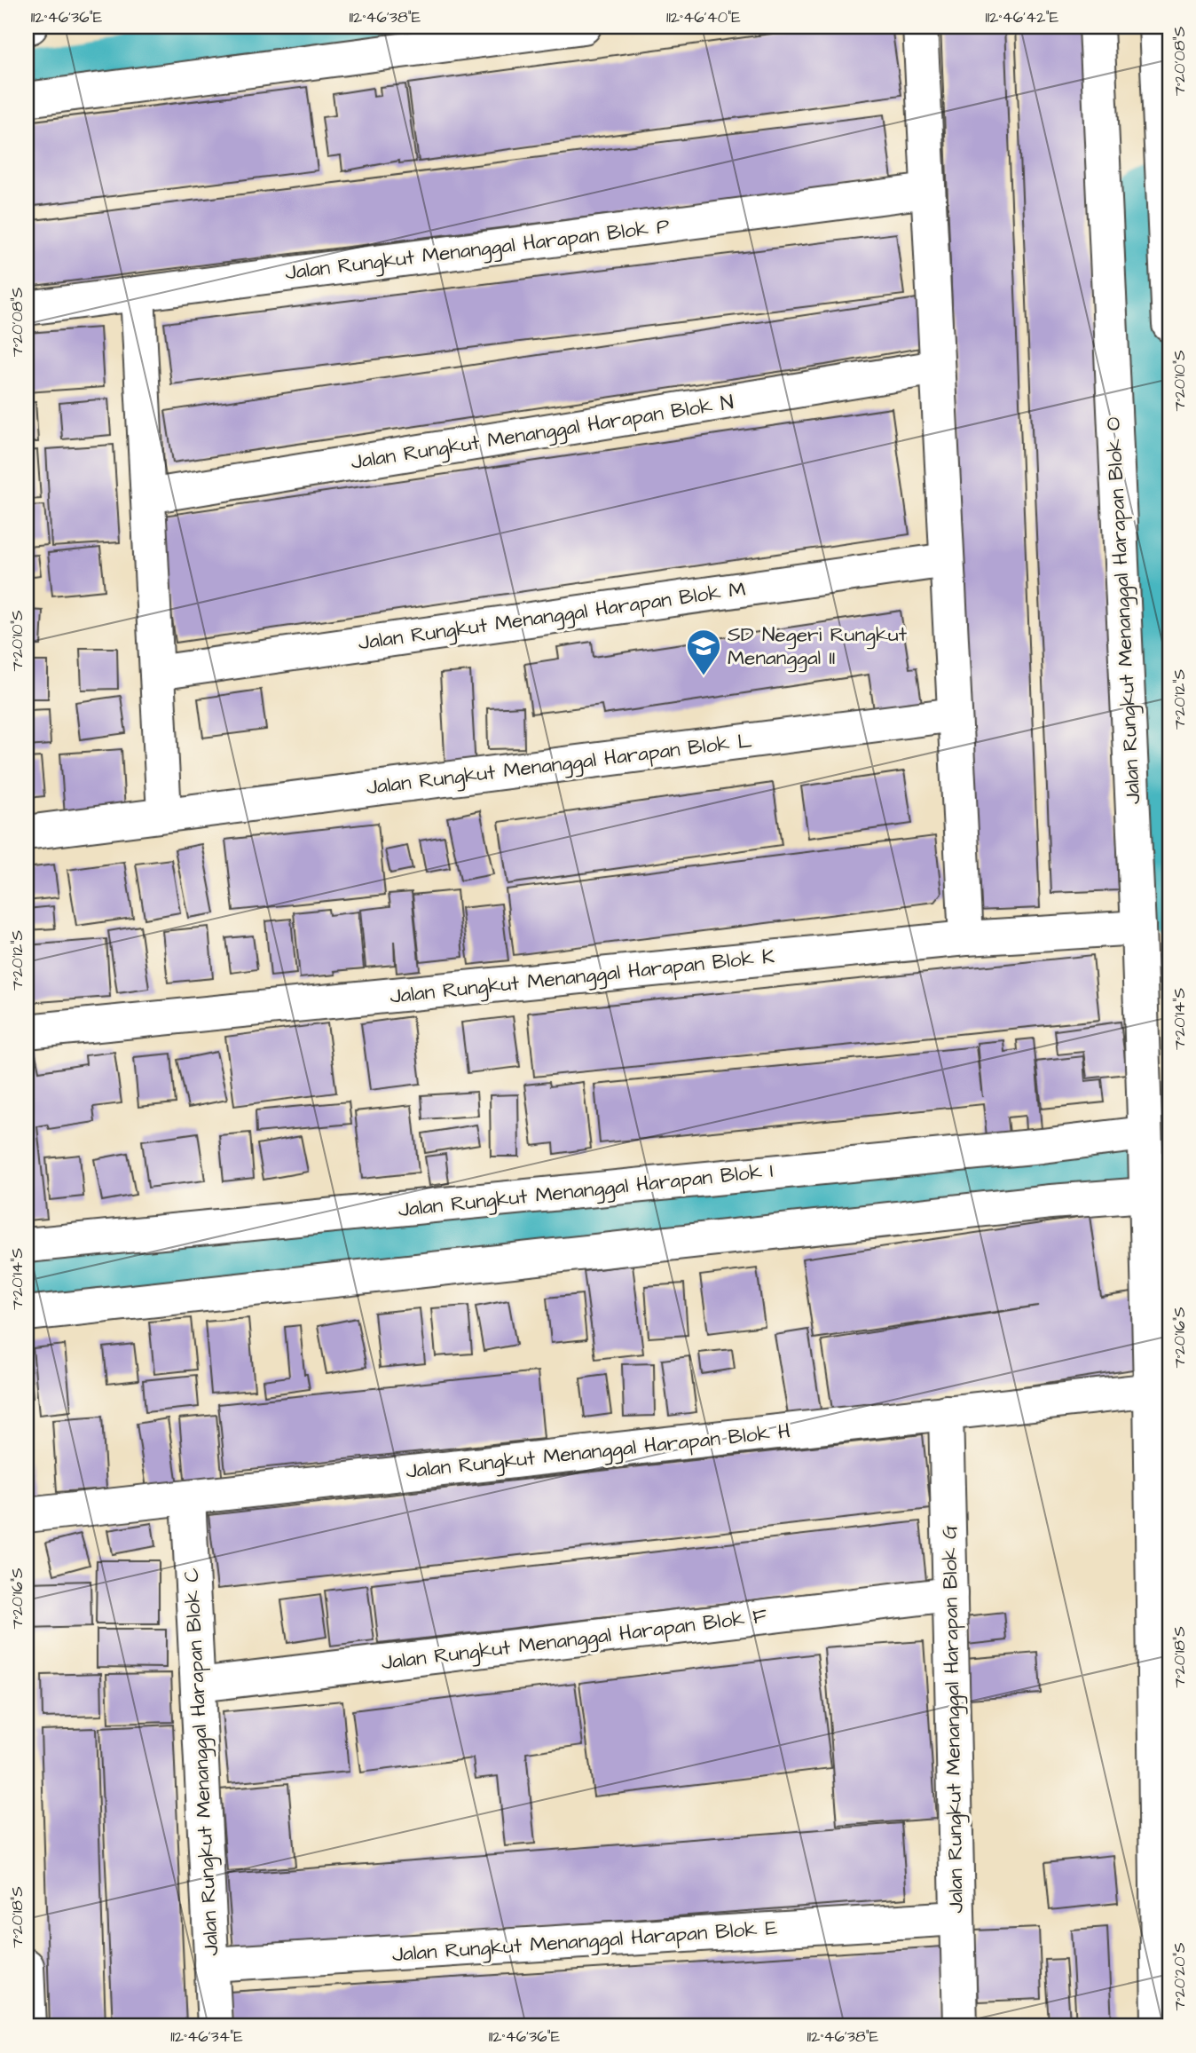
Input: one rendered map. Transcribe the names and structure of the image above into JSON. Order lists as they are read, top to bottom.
{
  "streets": {
    "street": [
      "Jalan Rungkut Menanggal Harapan Blok P",
      "Jalan Rungkut Menanggal Harapan Blok N",
      "Jalan Rungkut Menanggal Harapan Blok O",
      "Jalan Rungkut Menanggal Harapan Blok M",
      "Jalan Rungkut Menanggal Harapan Blok L",
      "Jalan Rungkut Menanggal Harapan Blok K",
      "Jalan Rungkut Menanggal Harapan Blok I",
      "Jalan Rungkut Menanggal Harapan Blok H",
      "Jalan Rungkut Menanggal Harapan Blok F",
      "Jalan Rungkut Menanggal Harapan Blok G",
      "Jalan Rungkut Menanggal Harapan Blok C",
      "Jalan Rungkut Menanggal Harapan Blok E"
    ]
  },
  "crossings": [
    ["Jalan Rungkut Menanggal Harapan Blok O", "Jalan Rungkut Menanggal Harapan Blok K"],
    ["Jalan Rungkut Menanggal Harapan Blok O", "Jalan Rungkut Menanggal Harapan Blok I"],
    ["Jalan Rungkut Menanggal Harapan Blok O", "Jalan Rungkut Menanggal Harapan Blok H"],
    ["Jalan Rungkut Menanggal Harapan Blok H", "Jalan Rungkut Menanggal Harapan Blok G"],
    ["Jalan Rungkut Menanggal Harapan Blok H", "Jalan Rungkut Menanggal Harapan Blok C"],
    ["Jalan Rungkut Menanggal Harapan Blok F", "Jalan Rungkut Menanggal Harapan Blok G"],
    ["Jalan Rungkut Menanggal Harapan Blok F", "Jalan Rungkut Menanggal Harapan Blok C"],
    ["Jalan Rungkut Menanggal Harapan Blok G", "Jalan Rungkut Menanggal Harapan Blok E"],
    ["Jalan Rungkut Menanggal Harapan Blok C", "Jalan Rungkut Menanggal Harapan Blok E"]
  ],
  "places": {
    "school or university": ["SD Negeri Rungkut Menanggal II"]
  },
  "coordinates": [
    "112°46'36\"E",
    "112°46'38\"E",
    "112°46'40\"E",
    "112°46'42\"E",
    "7°20'08\"S",
    "7°20'10\"S",
    "7°20'12\"S",
    "7°20'14\"S",
    "7°20'16\"S",
    "7°20'18\"S",
    "7°20'20\"S",
    "112°46'34\"E"
  ]
}
